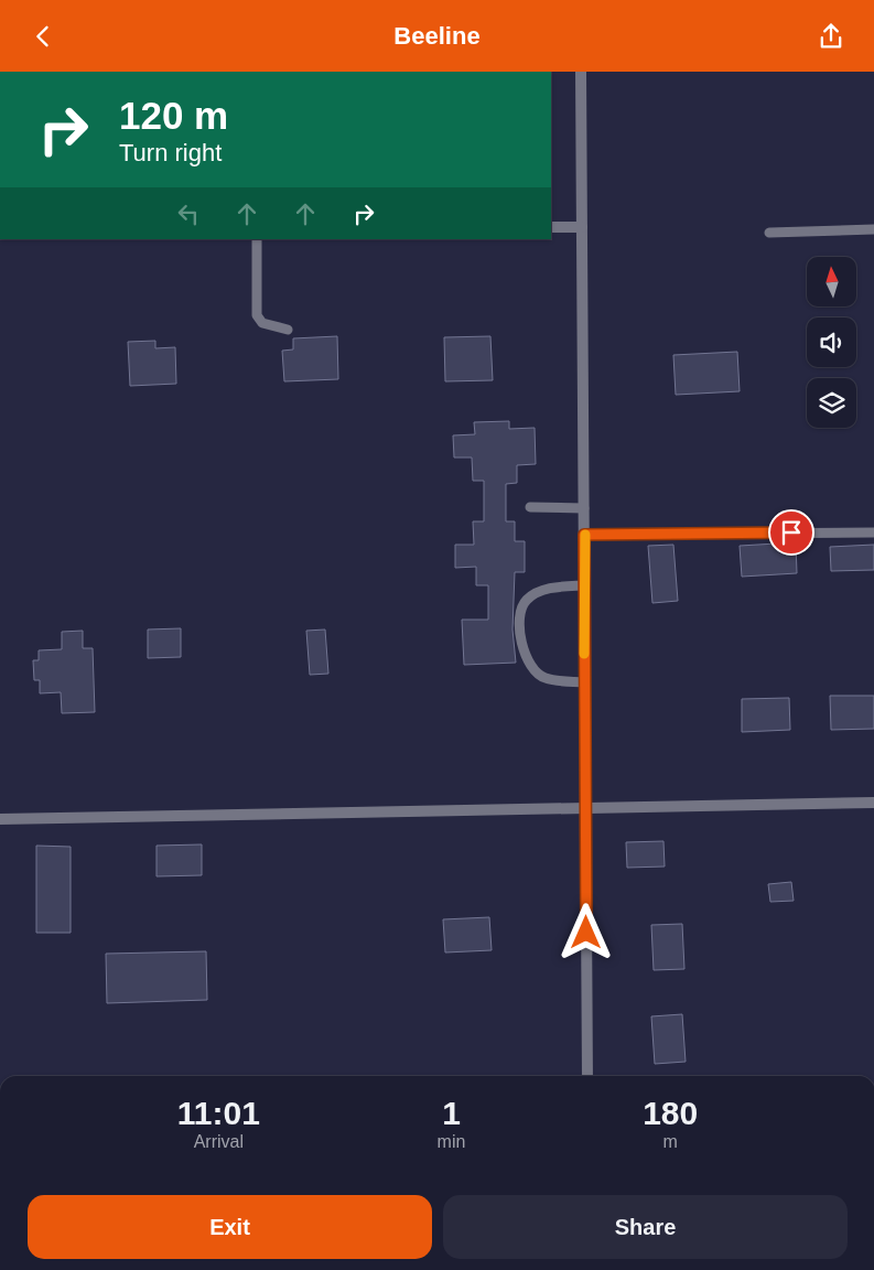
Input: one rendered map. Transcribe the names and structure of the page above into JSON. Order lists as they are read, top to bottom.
{
  "north": "top",
  "page": {
    "header": "Beeline",
    "turn": ["120 m", "Turn right"],
    "eta": [
      "11:01",
      "Arrival",
      "1",
      "min",
      "180",
      "m"
    ],
    "buttons": ["Exit", "Share"]
  }
}
